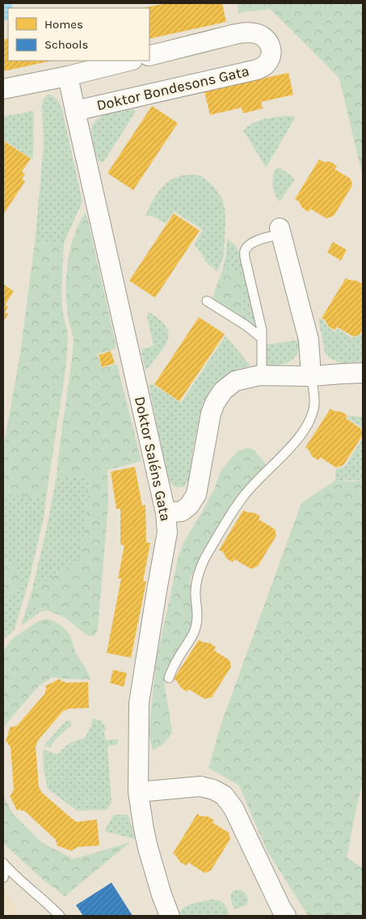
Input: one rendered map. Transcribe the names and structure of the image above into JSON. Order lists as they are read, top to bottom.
{
  "streets": {
    "street": ["Doktor Bondesons Gata", "Doktor Saléns Gata"]
  },
  "crossings": [
    ["Doktor Bondesons Gata", "Doktor Saléns Gata"]
  ],
  "legend": ["Homes", "Schools"]
}
